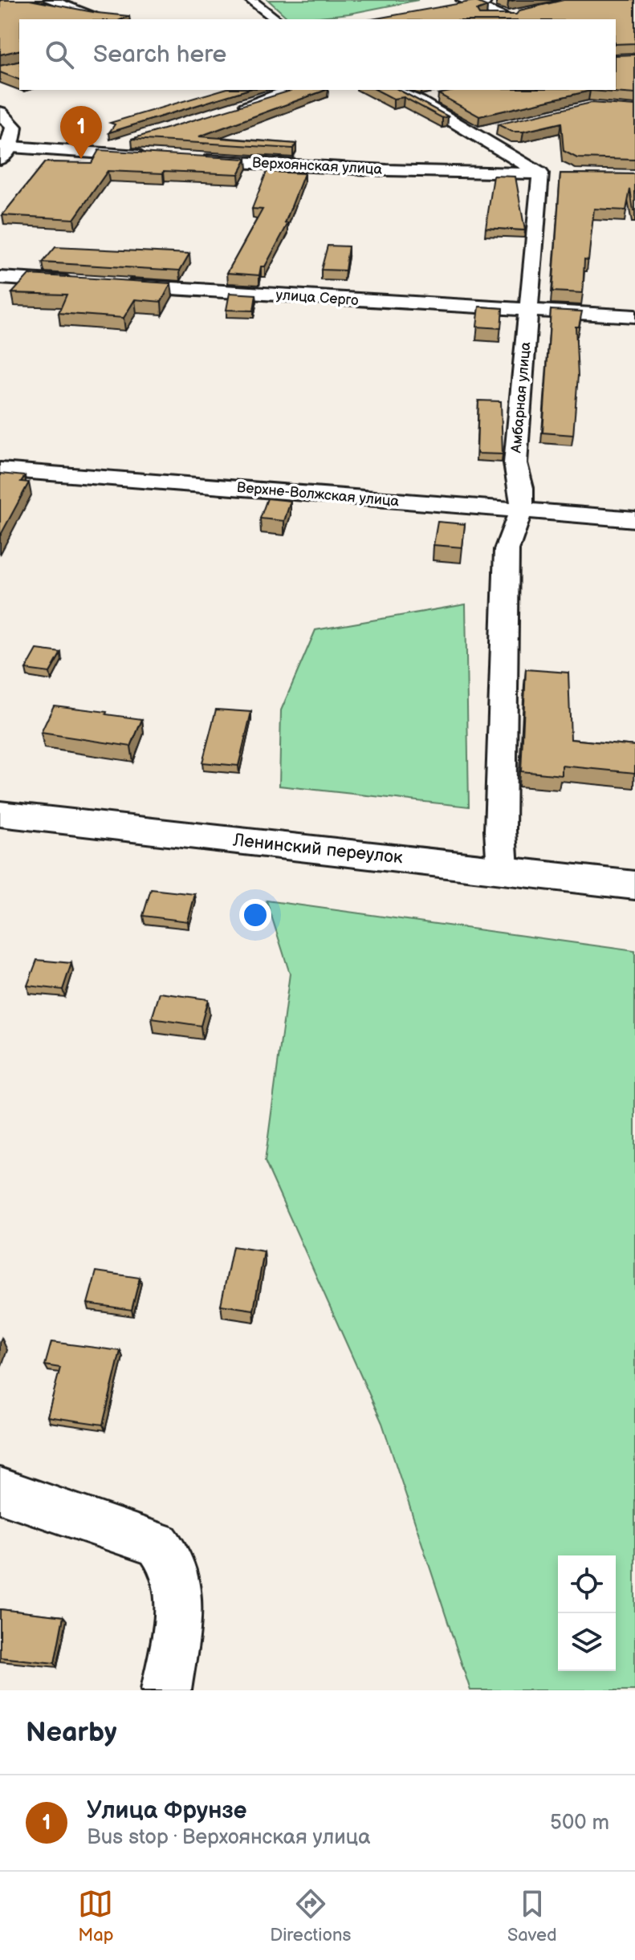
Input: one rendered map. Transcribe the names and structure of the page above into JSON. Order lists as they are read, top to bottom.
{
  "streets": {
    "main road": ["Ленинский переулок"],
    "street": [
      "Верхоянская улица",
      "улица Серго",
      "Амбарная улица",
      "Верхне-Волжская улица"
    ]
  },
  "crossings": [
    ["Верхоянская улица", "Амбарная улица"],
    ["улица Серго", "Амбарная улица"],
    ["Амбарная улица", "Верхне-Волжская улица"],
    ["Амбарная улица", "Ленинский переулок"]
  ],
  "page": {
    "search": "Search here",
    "pins": "1",
    "heading": "Nearby",
    "list": [
      {
        "mark": "1",
        "name": "Улица Фрунзе",
        "note": "Bus stop · Верхоянская улица",
        "value": "500 m"
      }
    ],
    "nav": ["Map", "Directions", "Saved"]
  }
}
